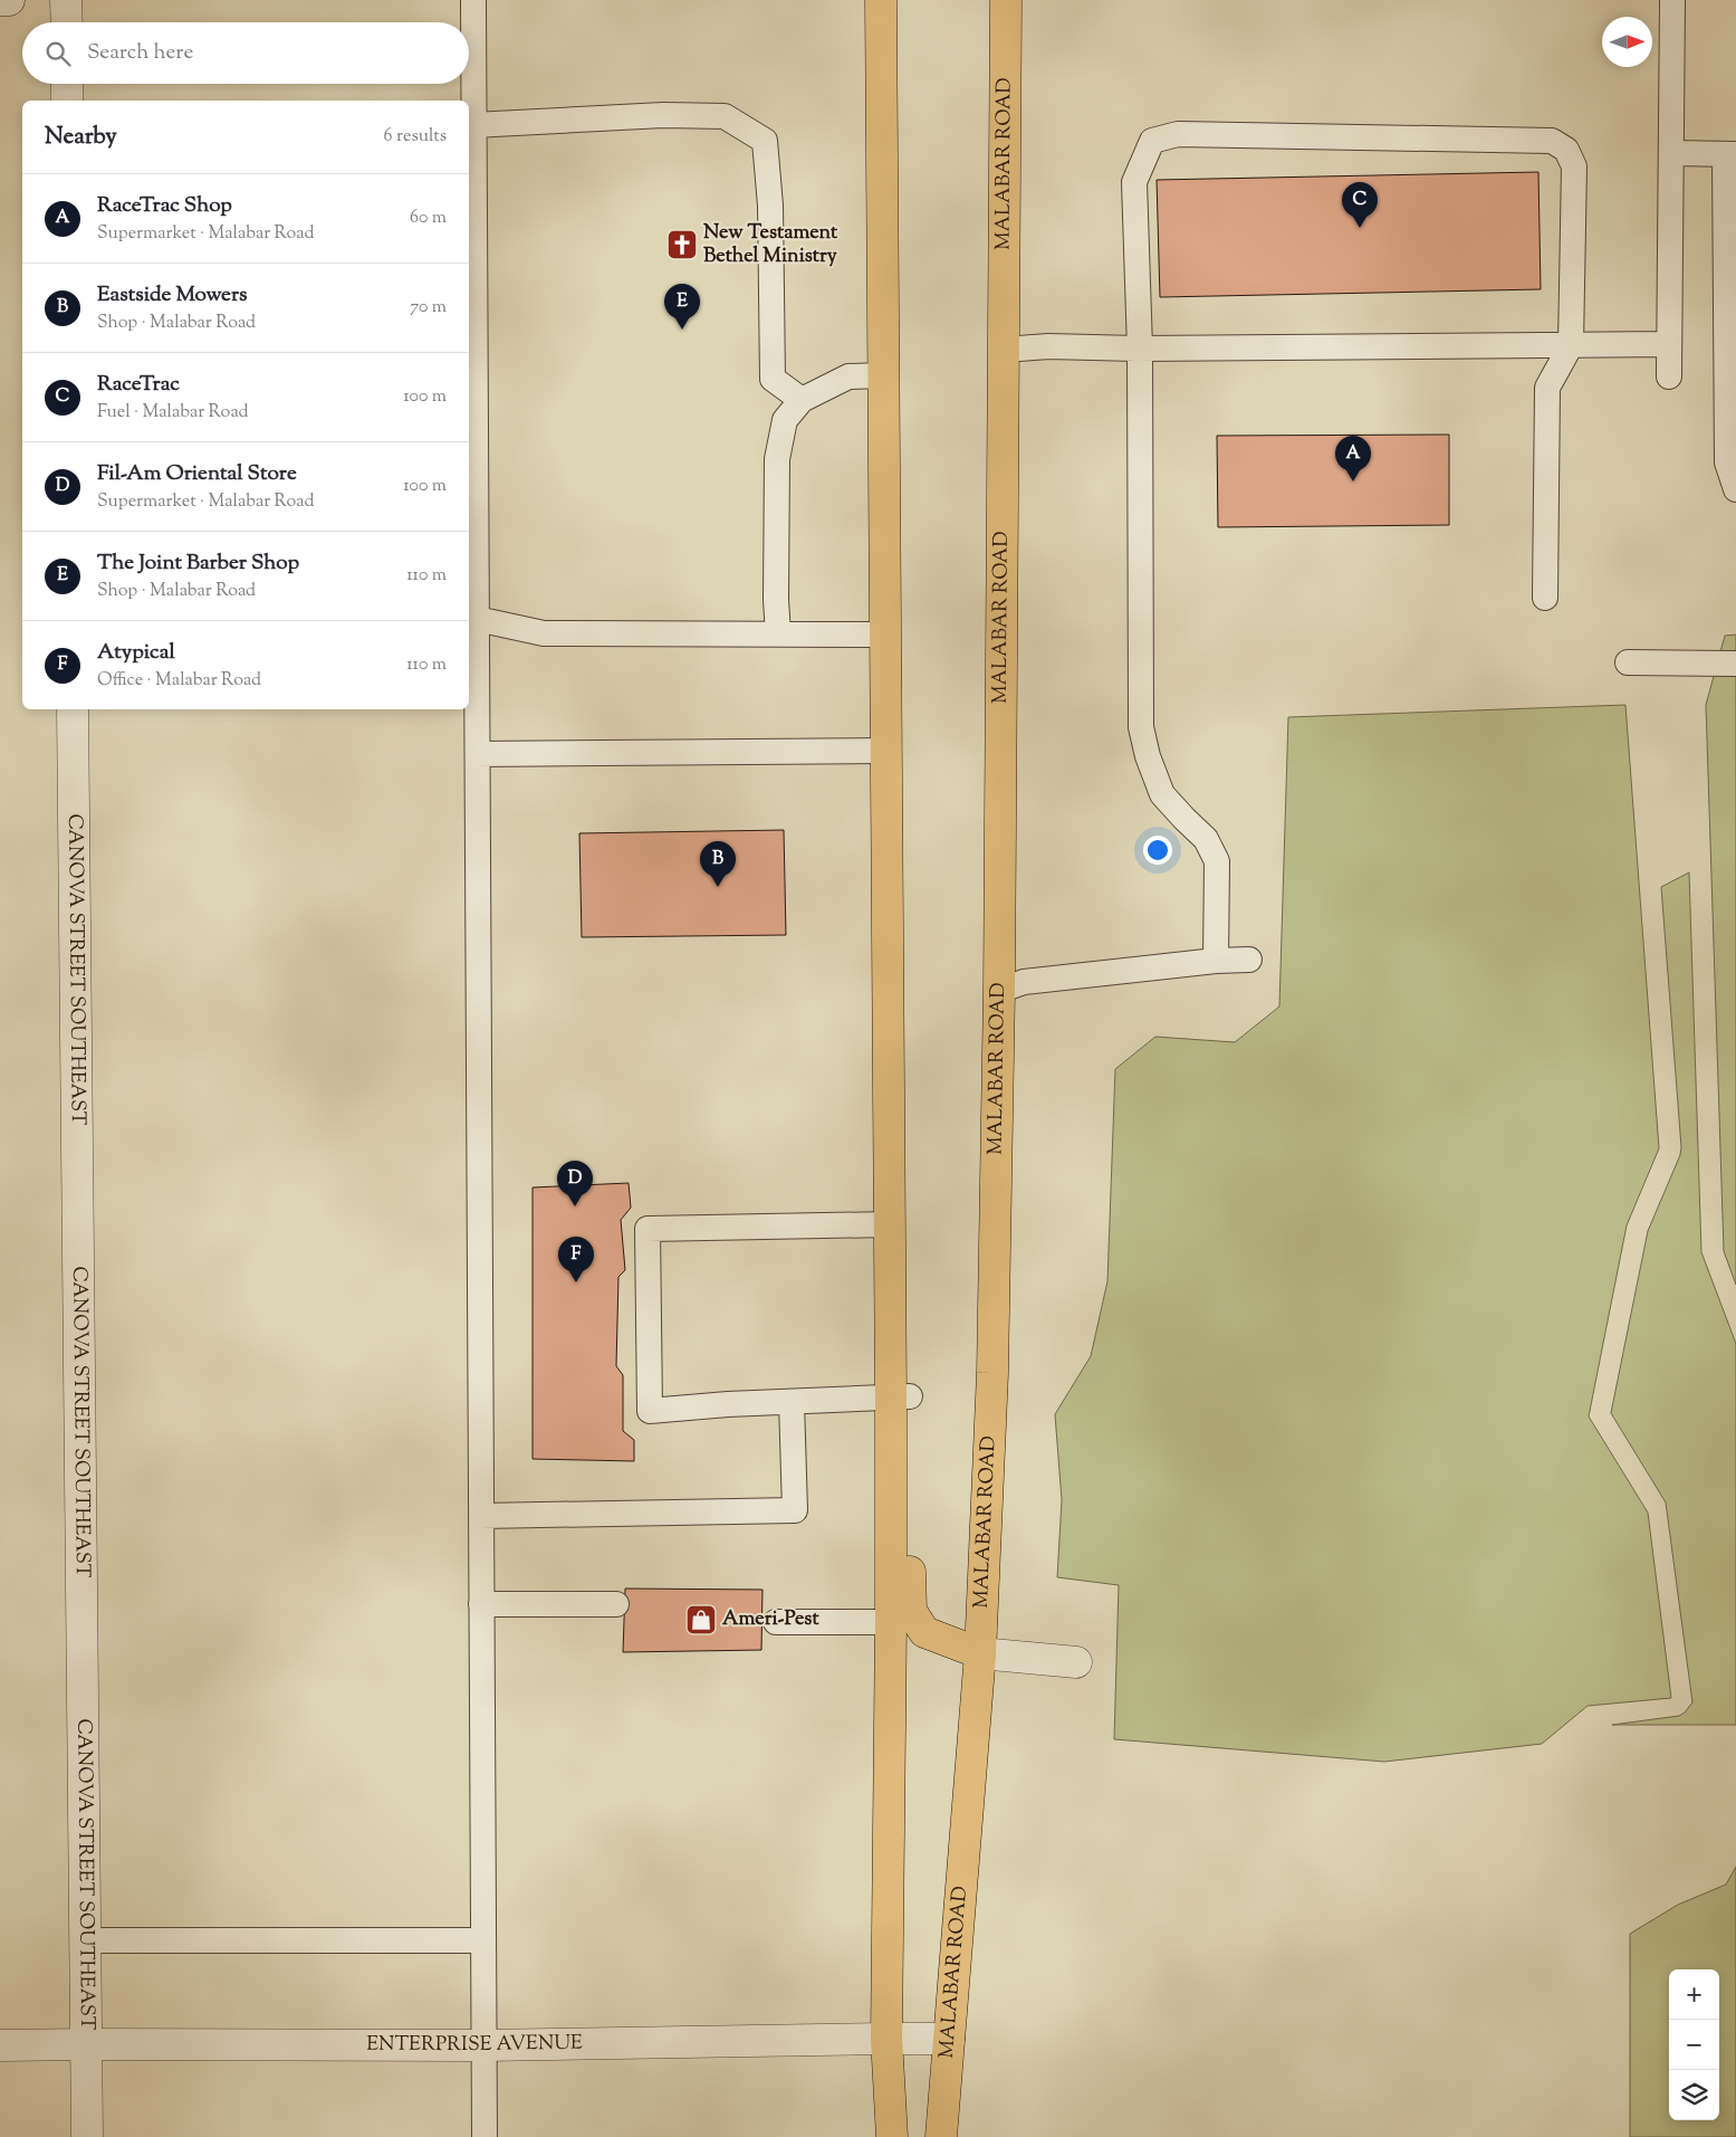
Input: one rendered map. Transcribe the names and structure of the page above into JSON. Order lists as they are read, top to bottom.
{
  "streets": {
    "main road": ["MALABAR ROAD"],
    "street": ["CANOVA STREET SOUTHEAST", "ENTERPRISE AVENUE"]
  },
  "crossings": [
    ["MALABAR ROAD", "ENTERPRISE AVENUE"],
    ["CANOVA STREET SOUTHEAST", "ENTERPRISE AVENUE"]
  ],
  "places": {
    "church": ["New Testament Bethel Ministry"],
    "shop": ["Ameri-Pest"]
  },
  "north": "right",
  "page": {
    "search": "Search here",
    "heading": ["Nearby", "6 results"],
    "list": [
      {
        "mark": "A",
        "name": "RaceTrac Shop",
        "note": "Supermarket · Malabar Road",
        "value": "60 m"
      },
      {
        "mark": "B",
        "name": "Eastside Mowers",
        "note": "Shop · Malabar Road",
        "value": "70 m"
      },
      {
        "mark": "C",
        "name": "RaceTrac",
        "note": "Fuel · Malabar Road",
        "value": "100 m"
      },
      {
        "mark": "D",
        "name": "Fil-Am Oriental Store",
        "note": "Supermarket · Malabar Road",
        "value": "100 m"
      },
      {
        "mark": "E",
        "name": "The Joint Barber Shop",
        "note": "Shop · Malabar Road",
        "value": "110 m"
      },
      {
        "mark": "F",
        "name": "Atypical",
        "note": "Office · Malabar Road",
        "value": "110 m"
      }
    ],
    "pins": [
      "C",
      "E",
      "A",
      "B",
      "D",
      "F"
    ],
    "map_buttons": ["+", "−"]
  }
}
